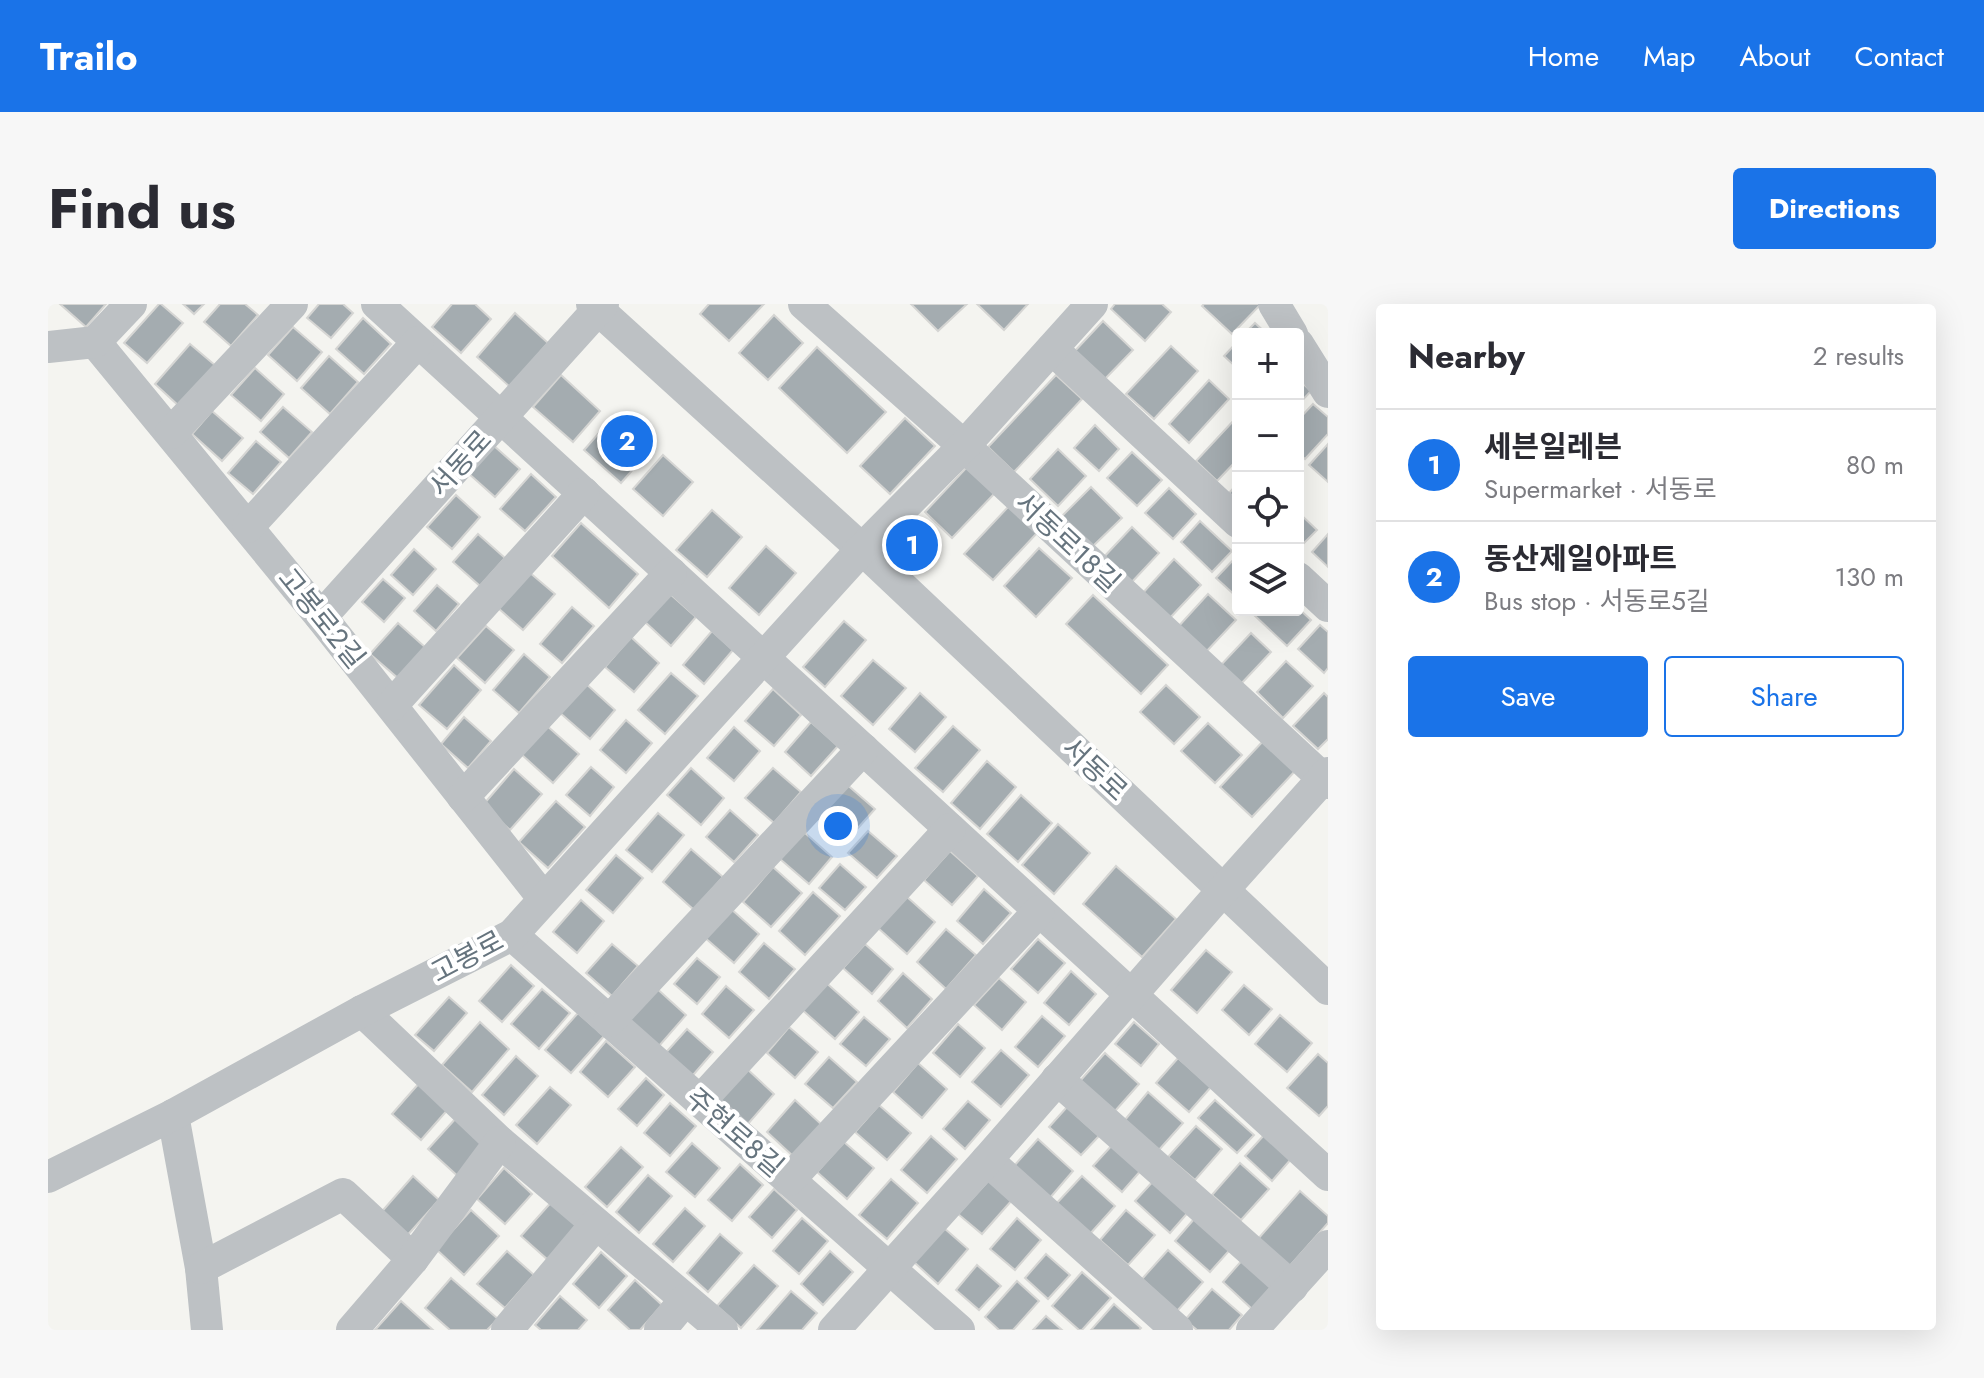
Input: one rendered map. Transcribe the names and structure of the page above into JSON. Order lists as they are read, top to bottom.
{
  "streets": {
    "street": [
      "서동로",
      "서동로18길",
      "고봉로2길",
      "고봉로",
      "주현로8길"
    ]
  },
  "crossings": [
    ["서동로", "고봉로2길"],
    ["서동로", "고봉로"],
    ["고봉로2길", "고봉로"],
    ["고봉로", "주현로8길"]
  ],
  "page": {
    "header": "Trailo",
    "nav": [
      "Home",
      "Map",
      "About",
      "Contact"
    ],
    "title": "Find us",
    "buttons": [
      "Directions",
      ["Save", "Share"]
    ],
    "heading": ["Nearby", "2 results"],
    "map_buttons": ["+", "−"],
    "list": [
      {
        "mark": "1",
        "name": "세븐일레븐",
        "note": "Supermarket · 서동로",
        "value": "80 m"
      },
      {
        "mark": "2",
        "name": "동산제일아파트",
        "note": "Bus stop · 서동로5길",
        "value": "130 m"
      }
    ],
    "pins": ["2", "1"]
  }
}
